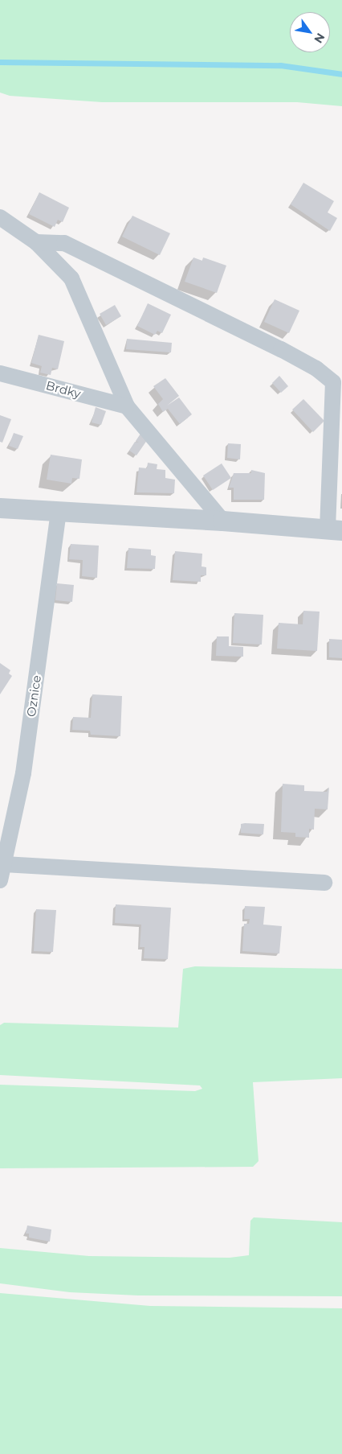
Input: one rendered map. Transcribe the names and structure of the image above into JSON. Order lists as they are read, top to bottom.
{
  "streets": {
    "street": ["Brdky", "Oznice"]
  },
  "north": "bottom right"
}
